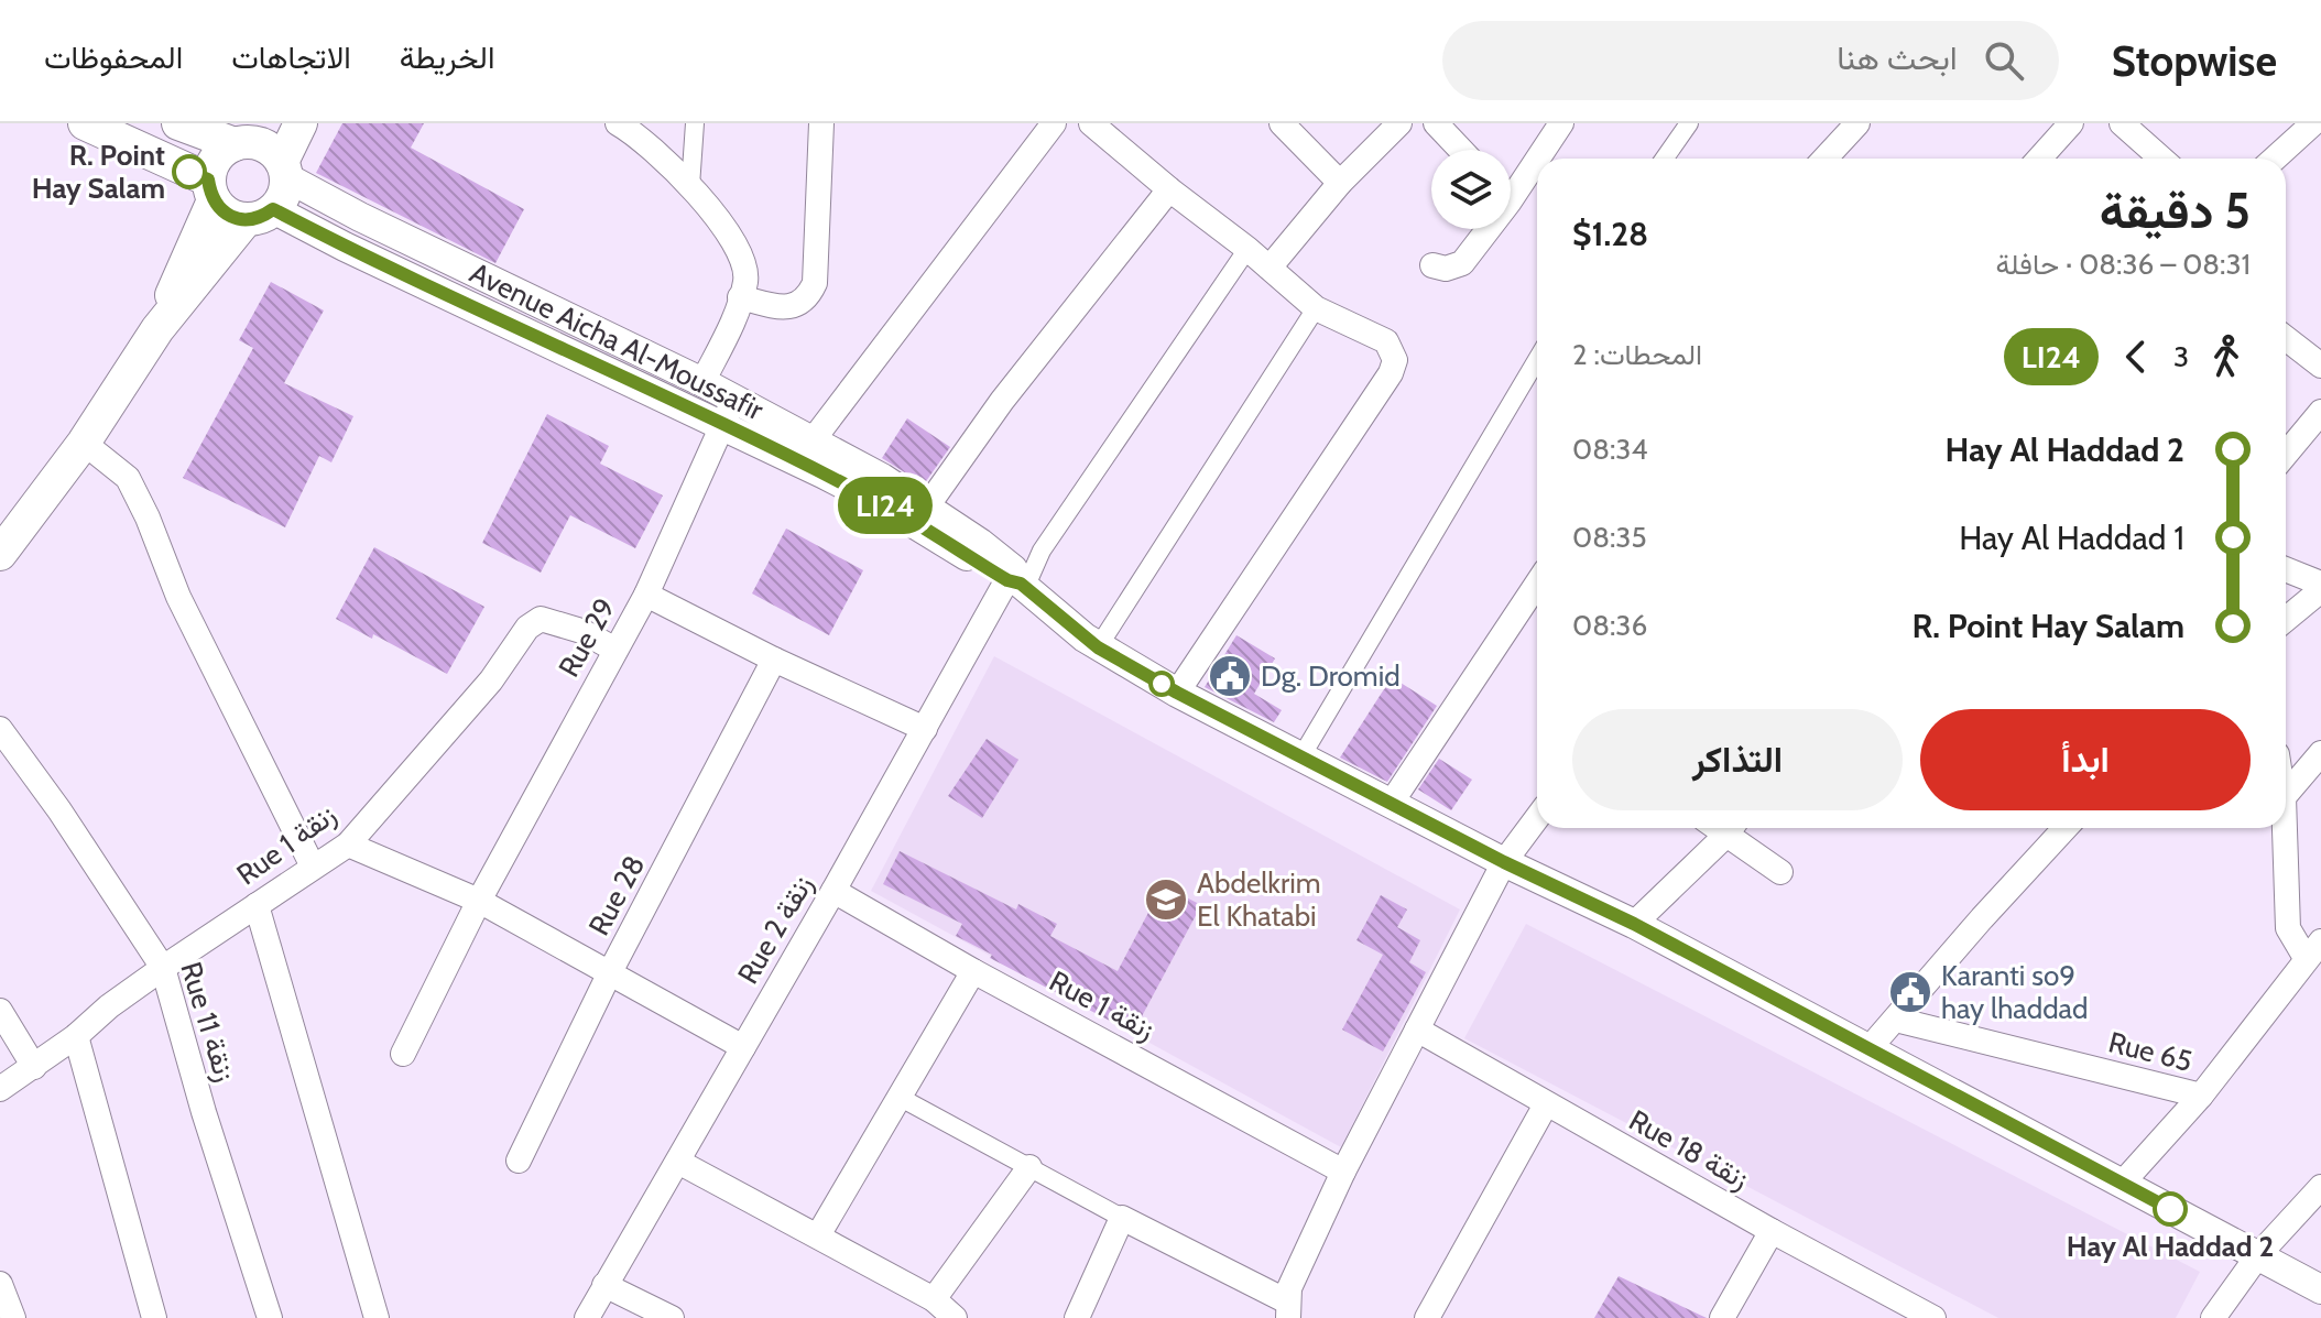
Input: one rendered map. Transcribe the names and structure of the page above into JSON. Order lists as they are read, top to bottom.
{
  "streets": {
    "street": [
      "Avenue Aicha Al-Moussafir",
      "Rue 29",
      "Rue 1 زنقة",
      "Rue 28",
      "Rue 2 زنقة",
      "Rue 11 زنقة",
      "Rue 65",
      "Rue 18 زنقة"
    ]
  },
  "crossings": [
    ["Avenue Aicha Al-Moussafir", "Rue 29"],
    ["Avenue Aicha Al-Moussafir", "Rue 2 زنقة"],
    ["Rue 29", "Rue 1 زنقة"],
    ["Rue 1 زنقة", "Rue 2 زنقة"],
    ["Rue 1 زنقة", "Rue 11 زنقة"]
  ],
  "places": {
    "other": ["R. Point Hay Salam", "Hay Al Haddad 2"],
    "public building": ["Dg. Dromid", "Karanti so9 hay lhaddad"],
    "school or university": ["Abdelkrim El Khatabi"]
  },
  "lines": ["bus line LI24"],
  "page": {
    "header": "Stopwise",
    "search": "ابحث هنا",
    "nav": ["الخريطة", "الاتجاهات", "المحفوظات"],
    "on_map": "LI24",
    "heading": ["5 دقيقة", "08:31 – 08:36 · حافلة", "$1.28"],
    "legs": ["3", "LI24", "المحطات: 2"],
    "list": [
      {
        "name": "Hay Al Haddad 2",
        "value": "08:34"
      },
      {
        "name": "Hay Al Haddad 1",
        "value": "08:35"
      },
      {
        "name": "R. Point Hay Salam",
        "value": "08:36"
      }
    ],
    "buttons": ["ابدأ", "التذاكر"]
  }
}
